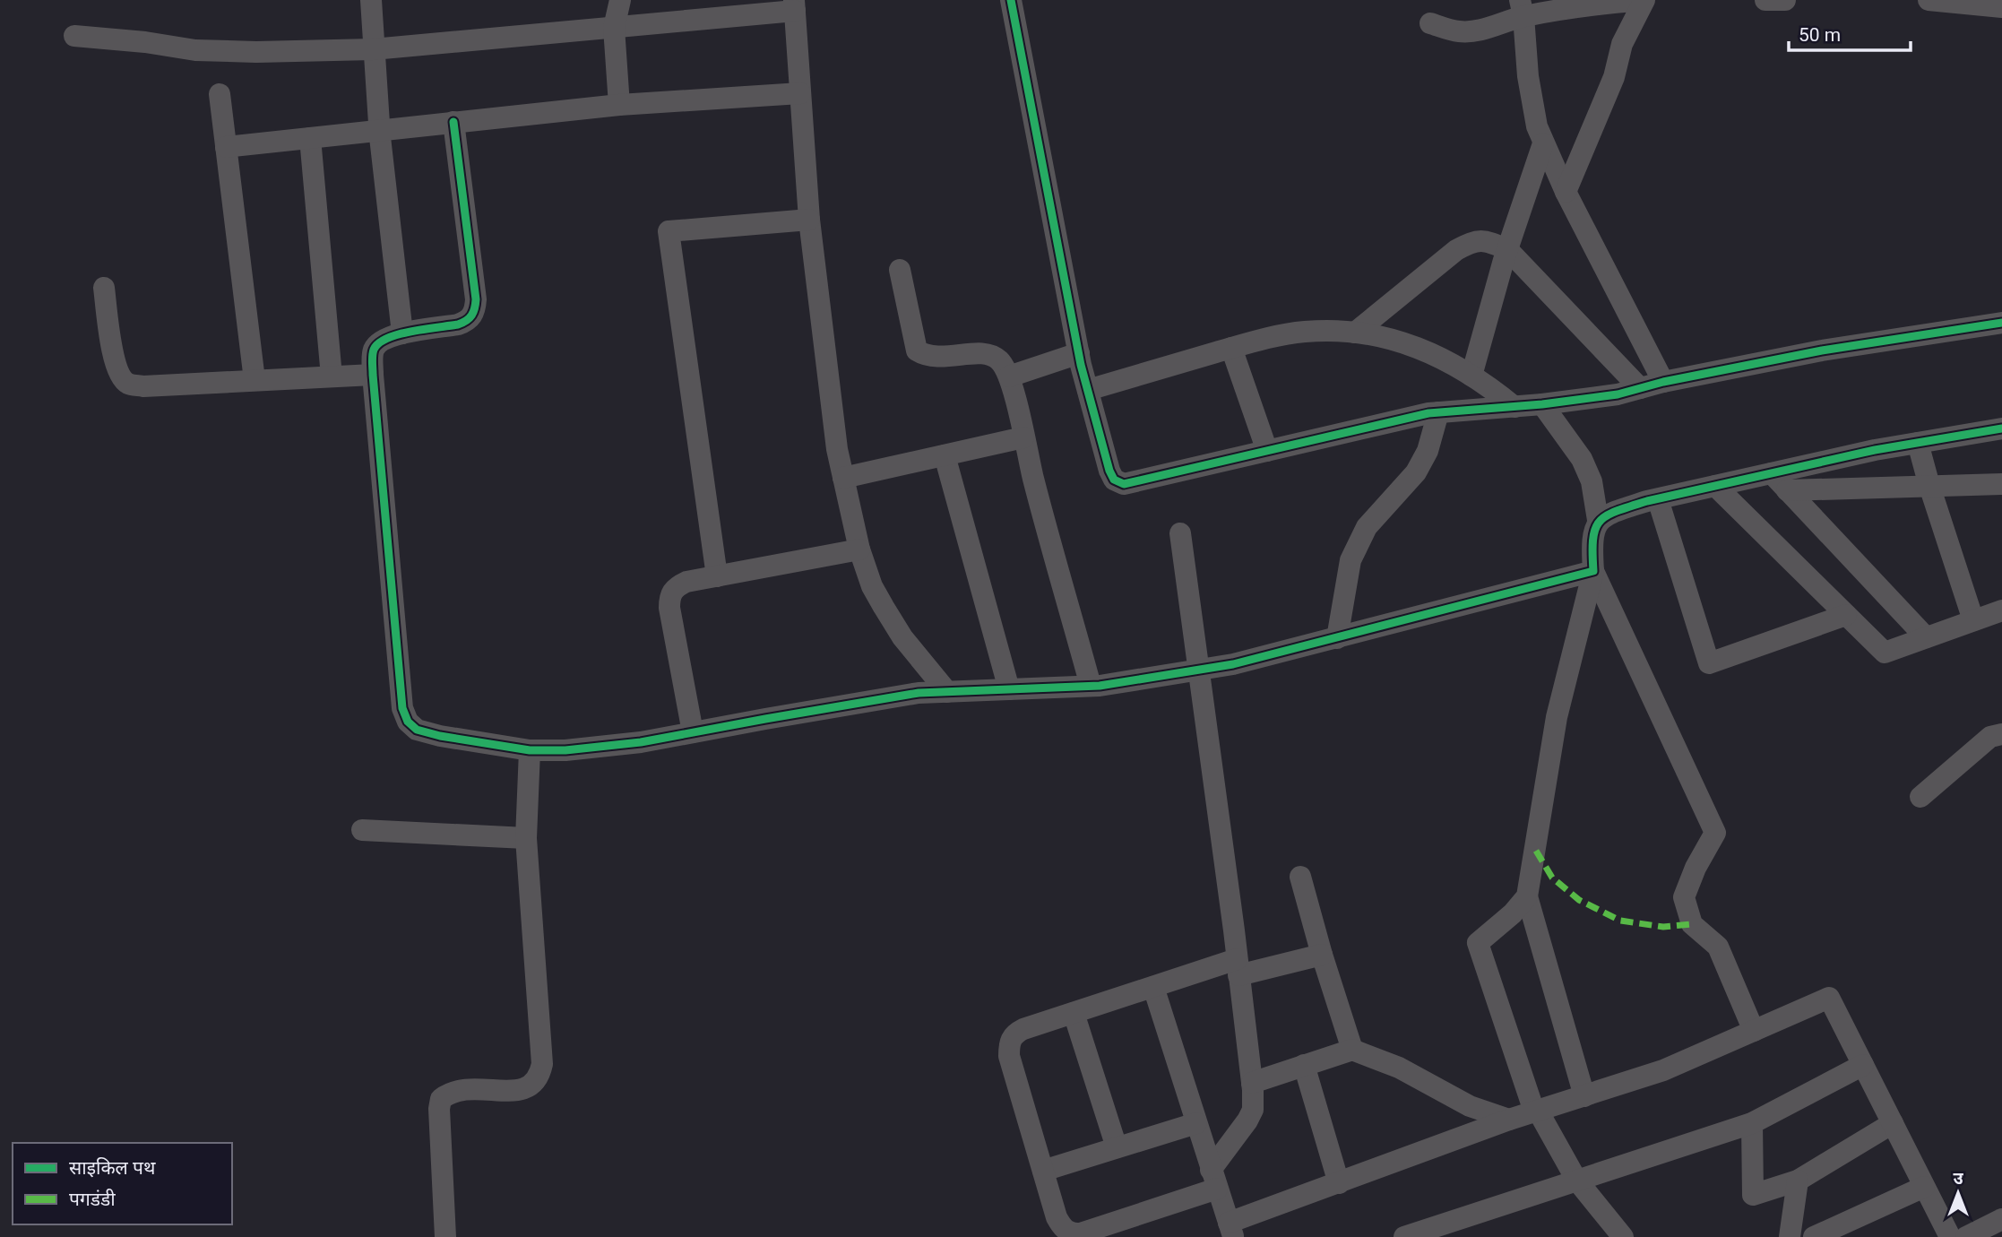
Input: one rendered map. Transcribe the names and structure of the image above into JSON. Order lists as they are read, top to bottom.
{
  "legend": ["साइकिल पथ", "पगडंडी"],
  "scale_bar": "50 m",
  "north": "top"
}
